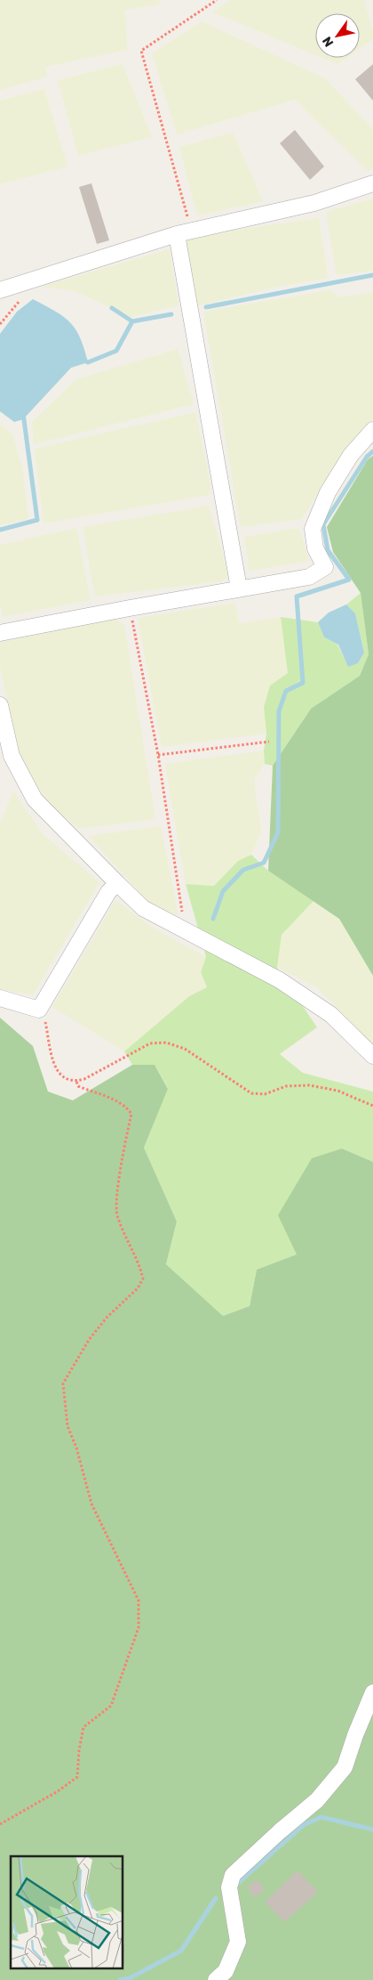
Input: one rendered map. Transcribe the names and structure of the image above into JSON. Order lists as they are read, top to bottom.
{
  "north": "bottom left"
}
